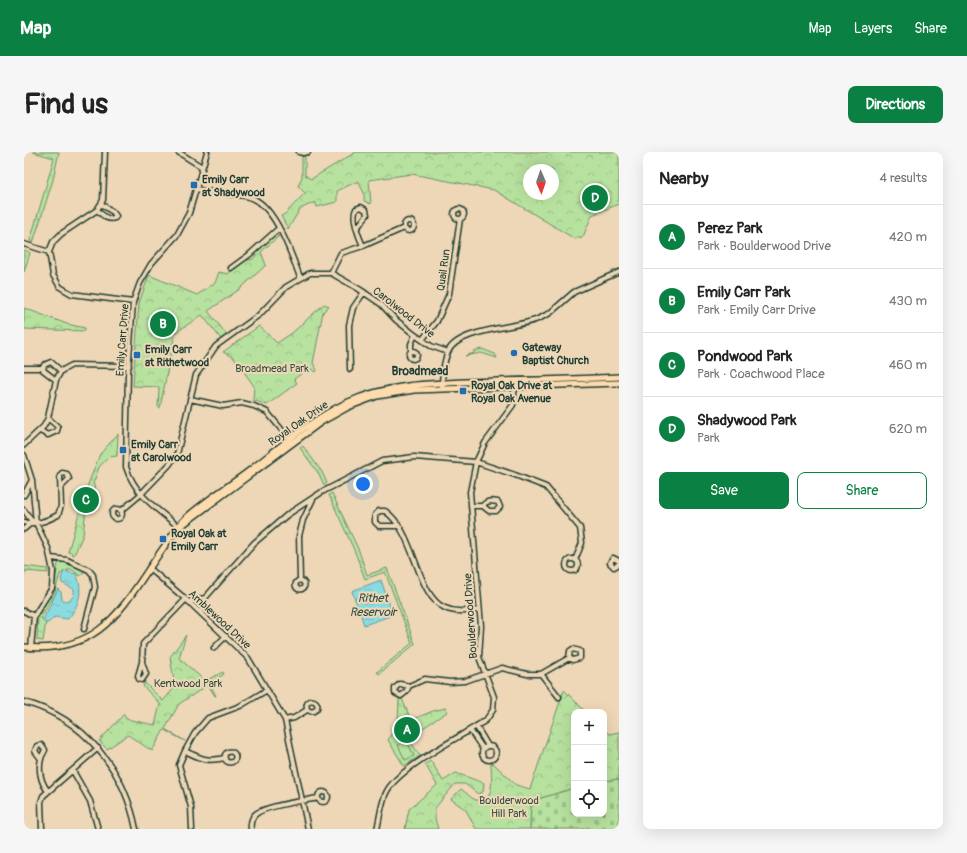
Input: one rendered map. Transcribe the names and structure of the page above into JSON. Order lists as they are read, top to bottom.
{
  "streets": {
    "main road": ["Royal Oak Drive"],
    "street": [
      "Quail Run",
      "Carolwood Drive",
      "Emily Carr Drive",
      "Boulderwood Drive",
      "Amblewood Drive"
    ]
  },
  "crossings": [
    ["Quail Run", "Carolwood Drive"],
    ["Carolwood Drive", "Emily Carr Drive"],
    ["Emily Carr Drive", "Royal Oak Drive"],
    ["Royal Oak Drive", "Boulderwood Drive"],
    ["Royal Oak Drive", "Amblewood Drive"]
  ],
  "districts": ["Broadmead"],
  "water": ["Rithet Reservoir"],
  "parks": ["Broadmead Park", "Kentwood Park", "Boulderwood Hill Park"],
  "places": {
    "transit": [
      "Emily Carr at Shadywood",
      "Emily Carr at Rithetwood",
      "Royal Oak Drive at Royal Oak Avenue",
      "Emily Carr at Carolwood",
      "Royal Oak at Emily Carr"
    ],
    "other": ["Gateway Baptist Church"]
  },
  "north": "bottom",
  "page": {
    "header": "Map",
    "nav": ["Map", "Layers", "Share"],
    "buttons": [
      "Directions",
      ["Save", "Share"]
    ],
    "title": "Find us",
    "heading": ["Nearby", "4 results"],
    "pins": [
      "D",
      "B",
      "C",
      "A"
    ],
    "list": [
      {
        "mark": "A",
        "name": "Perez Park",
        "note": "Park · Boulderwood Drive",
        "value": "420 m"
      },
      {
        "mark": "B",
        "name": "Emily Carr Park",
        "note": "Park · Emily Carr Drive",
        "value": "430 m"
      },
      {
        "mark": "C",
        "name": "Pondwood Park",
        "note": "Park · Coachwood Place",
        "value": "460 m"
      },
      {
        "mark": "D",
        "name": "Shadywood Park",
        "note": "Park",
        "value": "620 m"
      }
    ],
    "map_buttons": ["+", "−"]
  }
}
